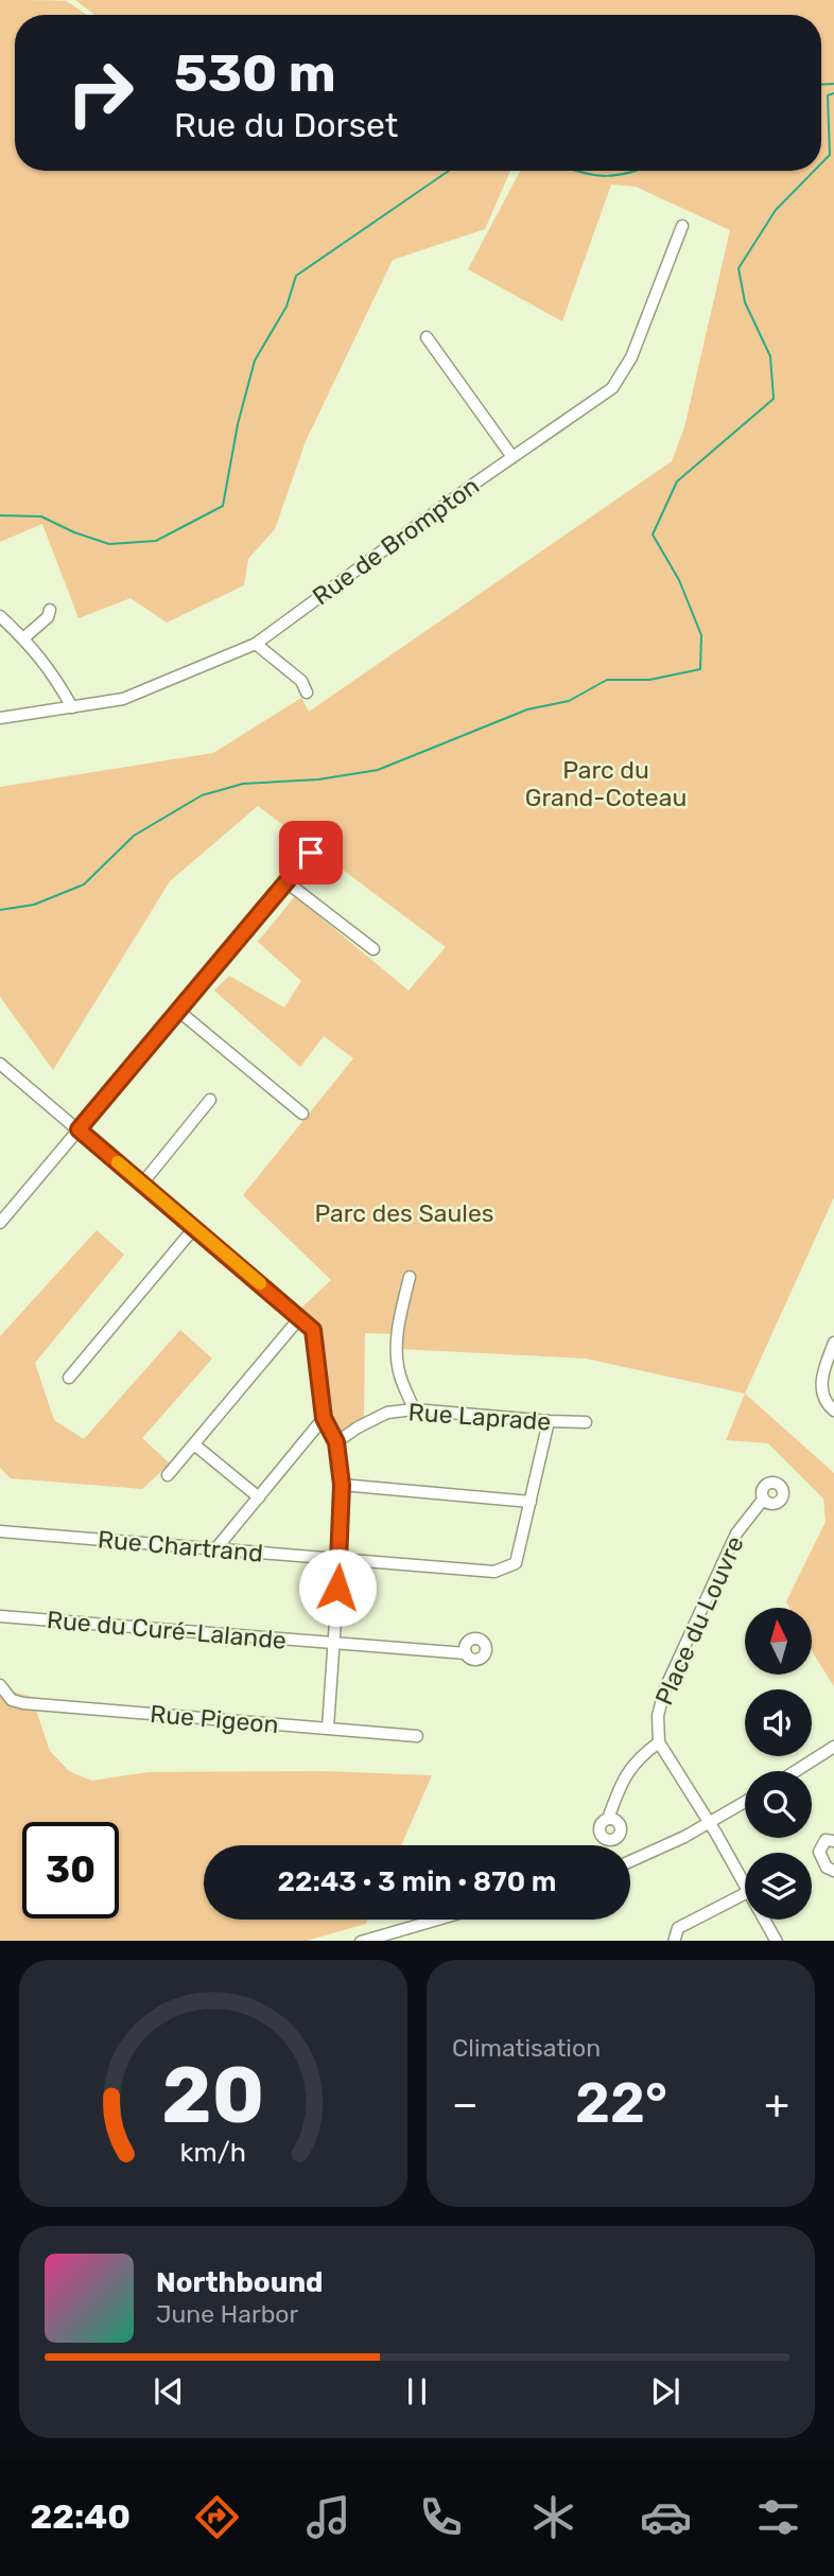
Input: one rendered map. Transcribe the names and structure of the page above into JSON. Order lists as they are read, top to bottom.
{
  "streets": {
    "street": [
      "Rue de Brompton",
      "Rue Laprade",
      "Rue Chartrand",
      "Place du Louvre",
      "Rue du Curé-Lalande",
      "Rue Pigeon"
    ]
  },
  "parks": ["Parc du Grand-Coteau", "Parc des Saules"],
  "north": "top",
  "page": {
    "turn": ["530 m", "Rue du Dorset"],
    "limit": "30",
    "trip": "22:43 · 3 min · 870 m",
    "tile": "Climatisation",
    "heat": ["−", "22°", "+"],
    "song": ["Northbound", "June Harbor"],
    "tabs": "22:40",
    "gauge": ["20", "km/h"]
  }
}
